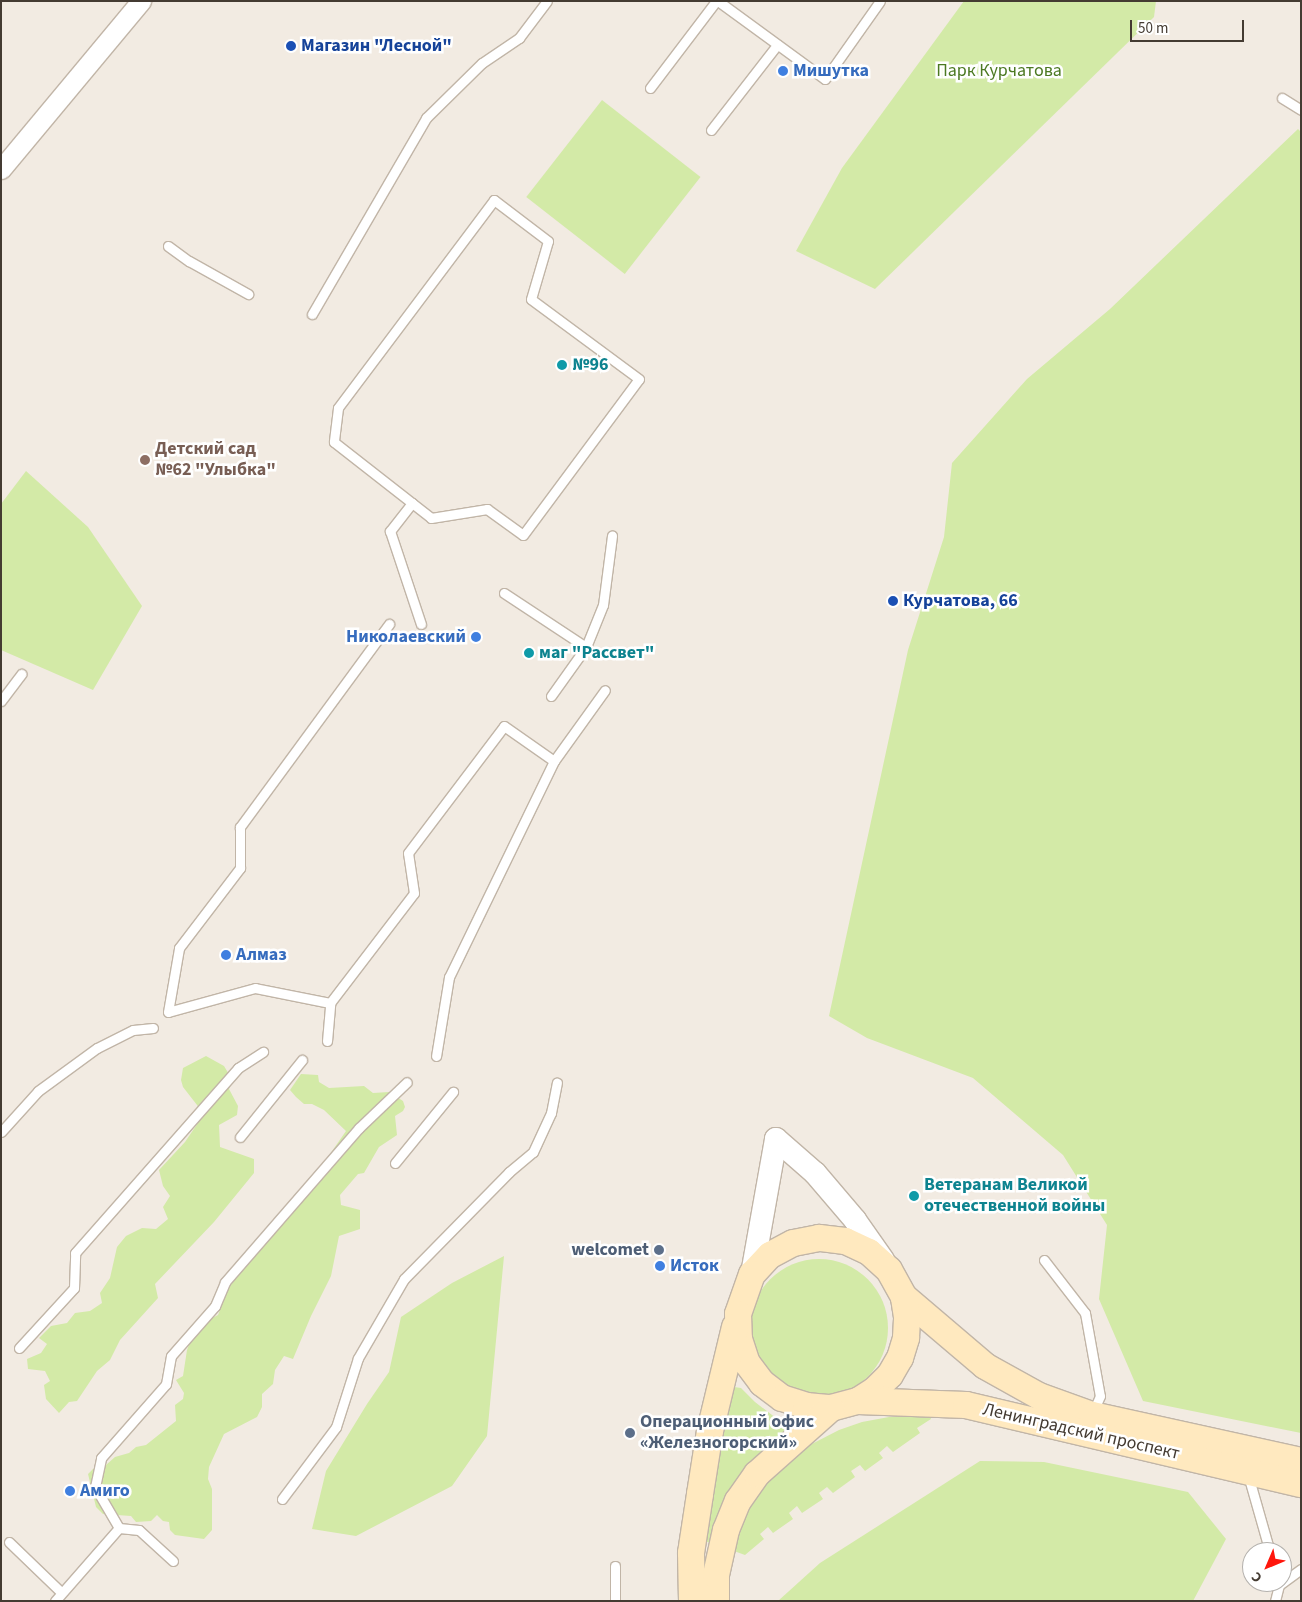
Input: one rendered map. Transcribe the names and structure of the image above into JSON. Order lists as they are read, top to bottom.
{
  "streets": {
    "main road": ["Ленинградский проспект"]
  },
  "parks": ["Парк Курчатова"],
  "places": [
    "Магазин \"Лесной\"",
    "Мишутка",
    "№96",
    "Детский сад №62 \"Улыбка\"",
    "Курчатова, 66",
    "Николаевский",
    "маг \"Рассвет\"",
    "Алмаз",
    "Ветеранам Великой отечественной войны",
    "welcomet",
    "Исток",
    "Операционный офис «Железногорский»",
    "Амиго"
  ],
  "scale_bar": "50 m",
  "north": "bottom left"
}
